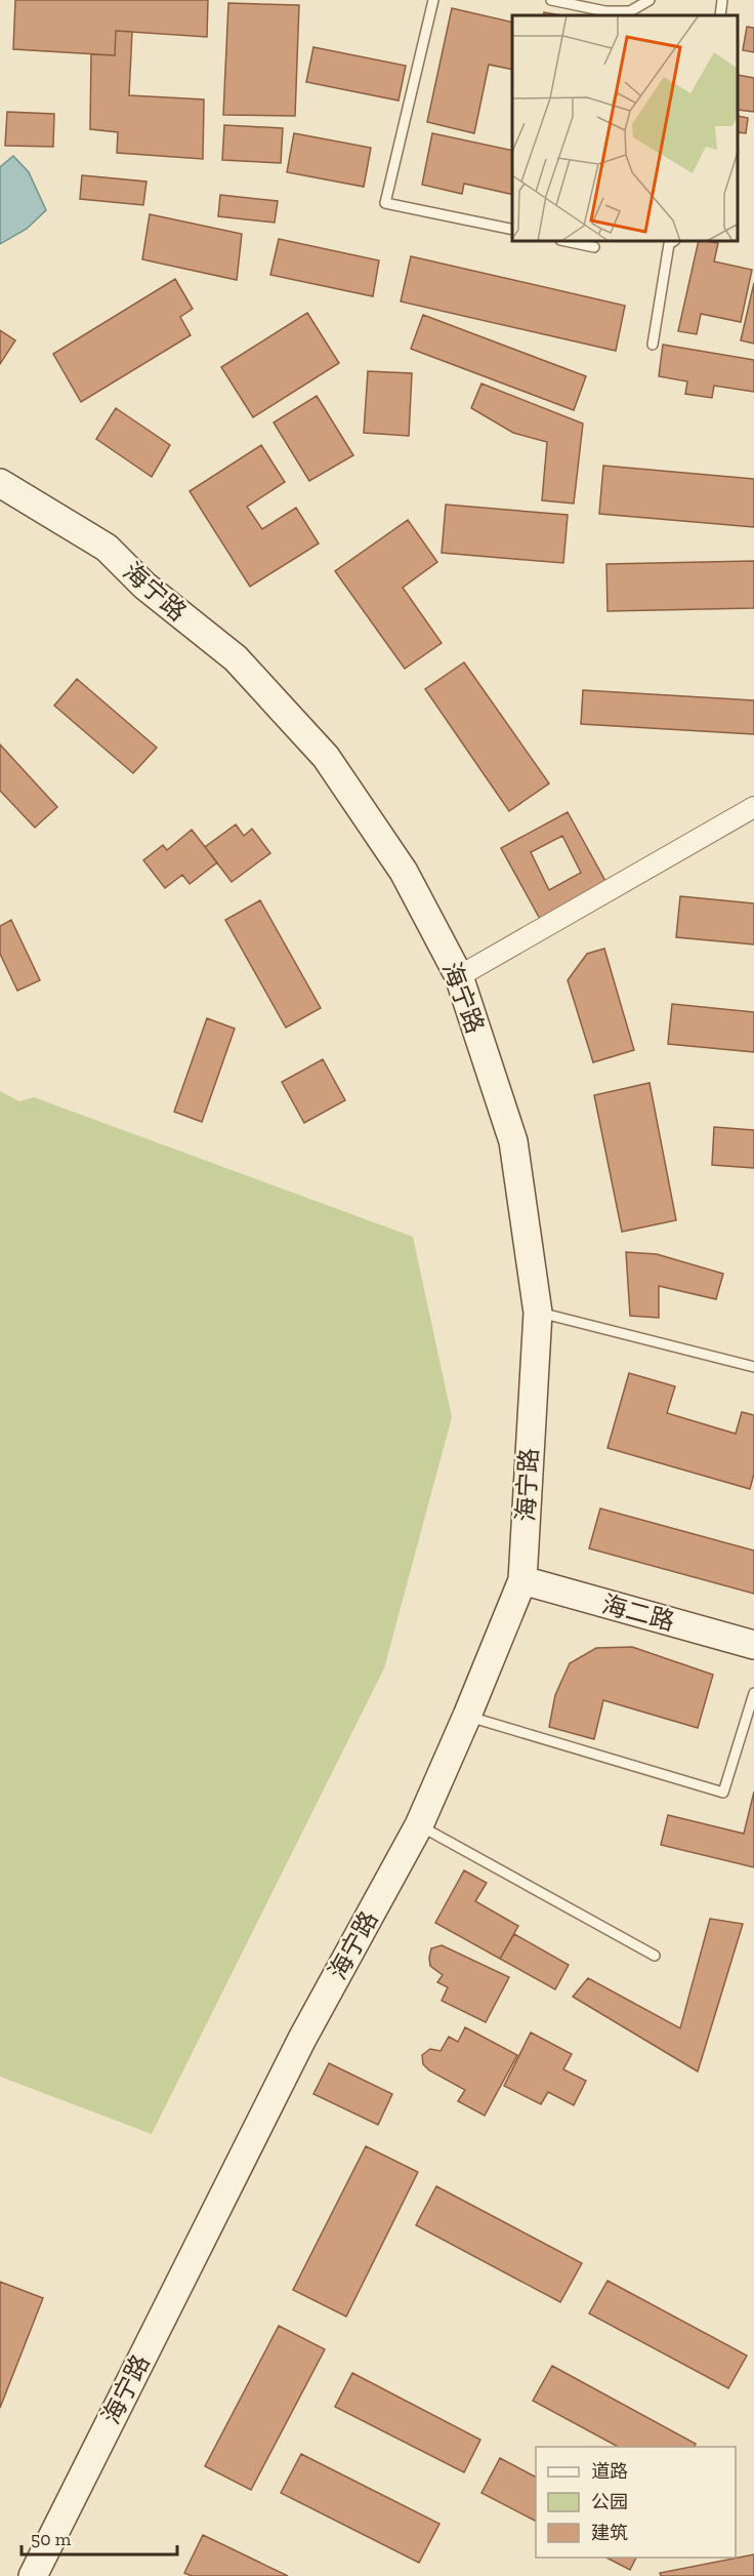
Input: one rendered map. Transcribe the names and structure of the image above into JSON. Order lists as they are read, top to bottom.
{
  "streets": {
    "main road": ["海宁路", "海二路"]
  },
  "crossings": [
    ["海宁路", "海二路"]
  ],
  "legend": ["道路", "公园", "建筑"],
  "scale_bar": "50 m"
}
